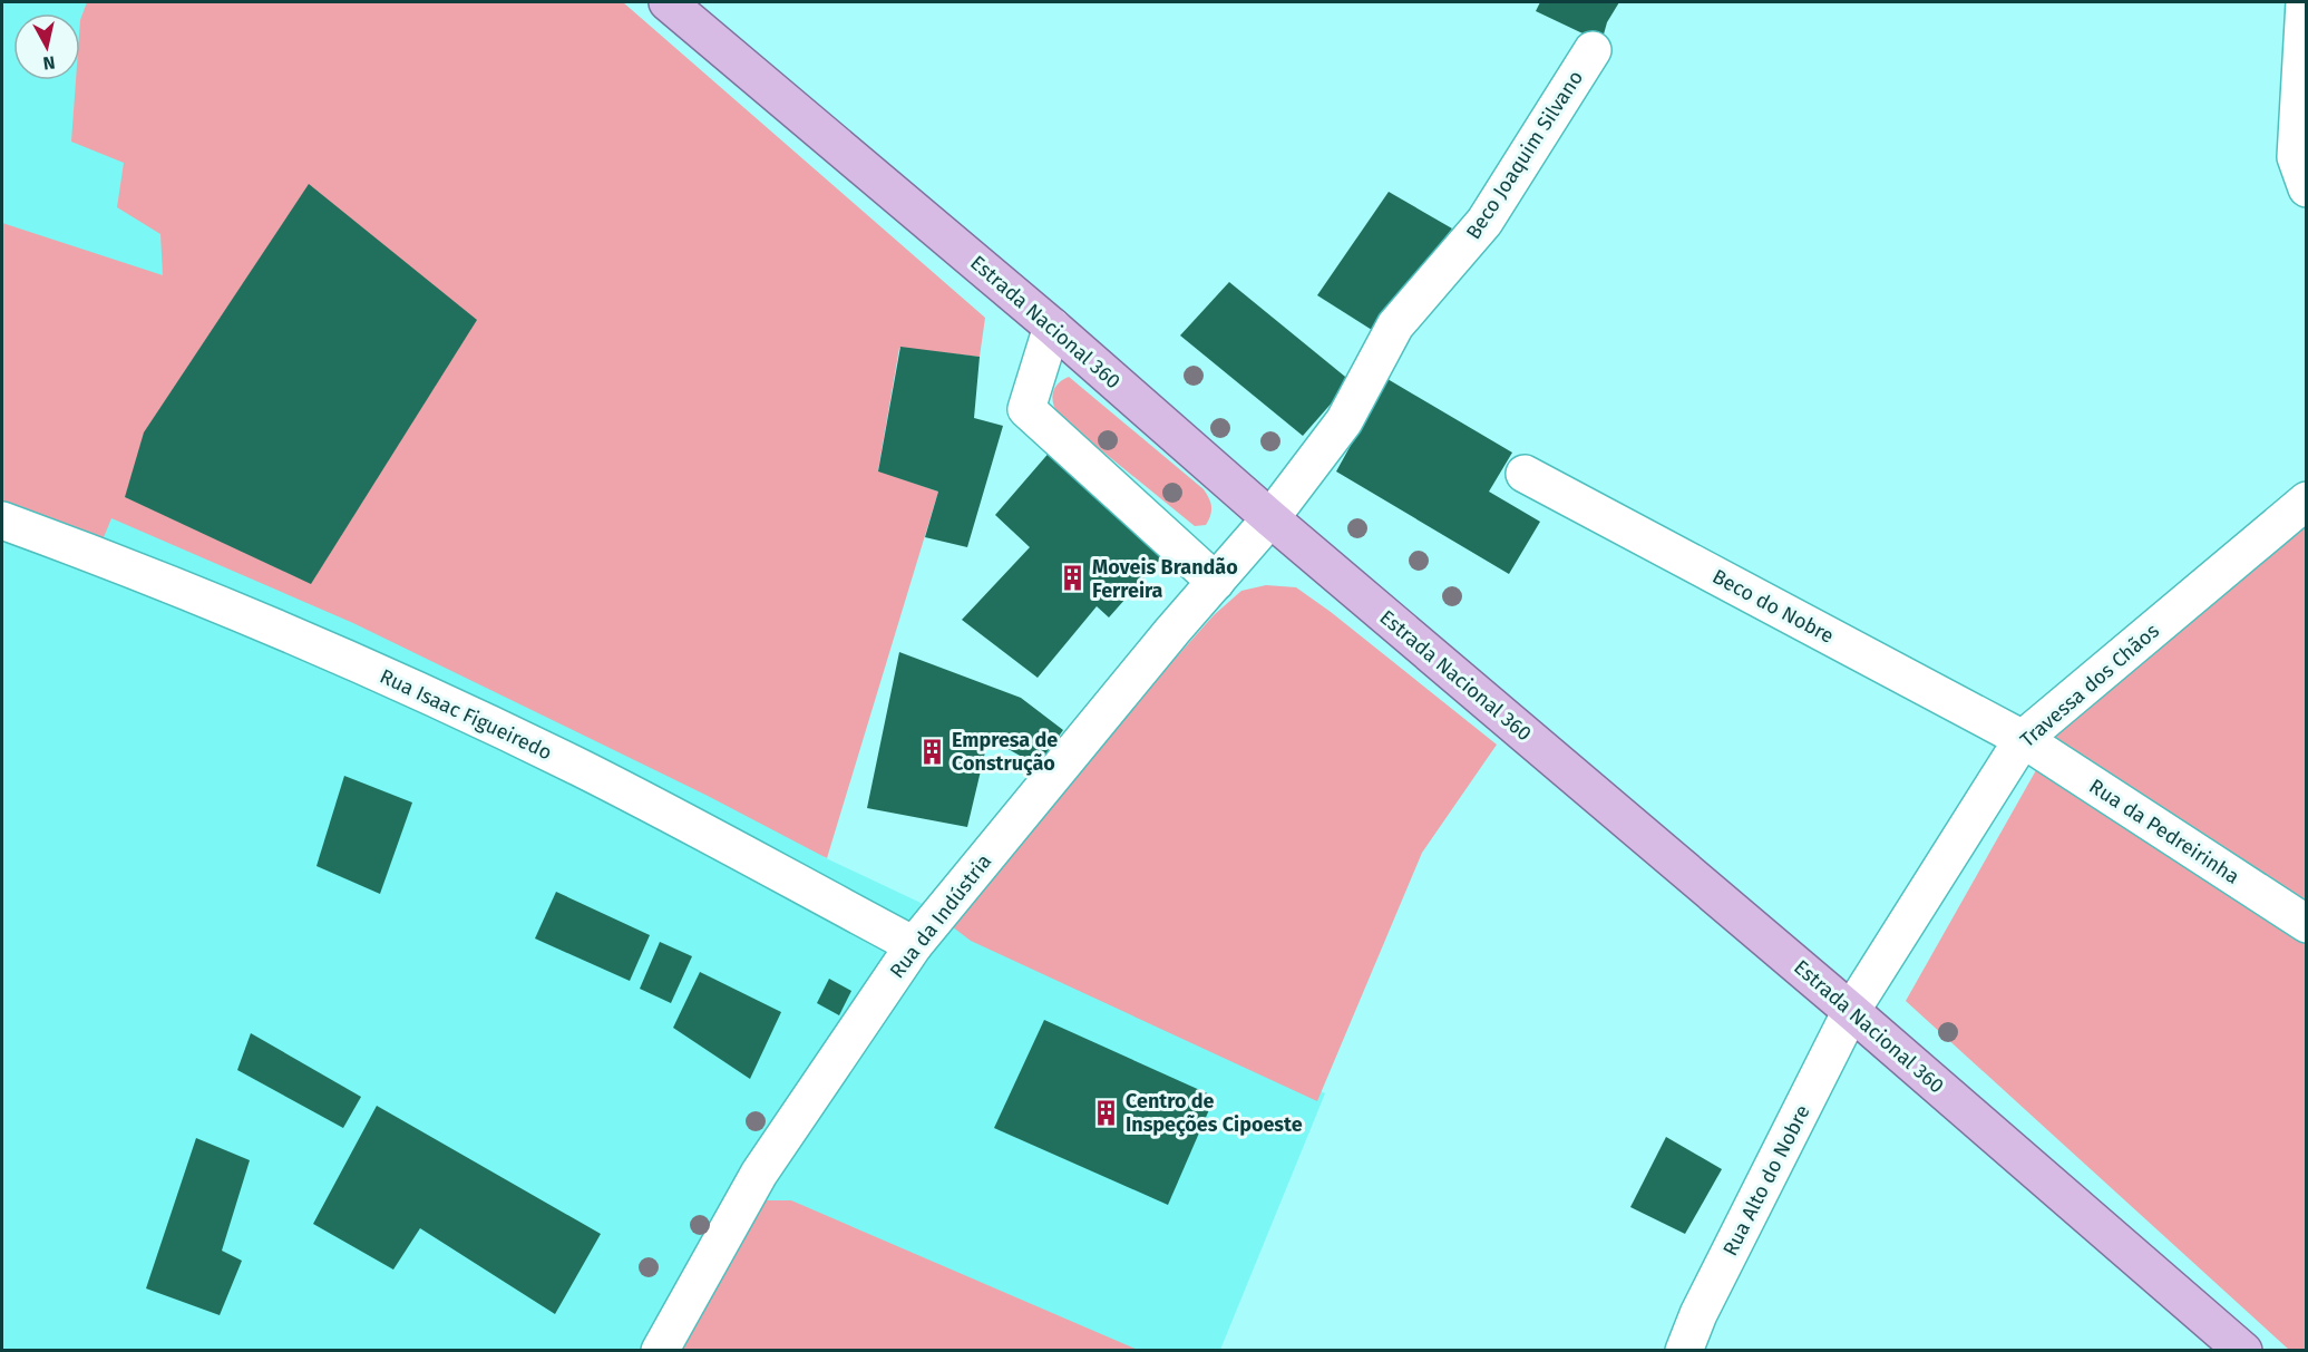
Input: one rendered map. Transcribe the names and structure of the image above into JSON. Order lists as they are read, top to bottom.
{
  "streets": {
    "main road": ["Estrada Nacional 360"],
    "street": [
      "Beco Joaquim Silvano",
      "Beco do Nobre",
      "Travessa dos Chãos",
      "Rua Isaac Figueiredo",
      "Rua da Pedreirinha",
      "Rua da Indústria",
      "Rua Alto do Nobre"
    ]
  },
  "crossings": [
    ["Beco Joaquim Silvano", "Estrada Nacional 360"],
    ["Beco Joaquim Silvano", "Rua da Indústria"],
    ["Estrada Nacional 360", "Travessa dos Chãos"],
    ["Estrada Nacional 360", "Rua da Indústria"],
    ["Estrada Nacional 360", "Rua Alto do Nobre"],
    ["Beco do Nobre", "Travessa dos Chãos"],
    ["Beco do Nobre", "Rua da Pedreirinha"],
    ["Travessa dos Chãos", "Rua da Pedreirinha"],
    ["Travessa dos Chãos", "Rua Alto do Nobre"],
    ["Rua Isaac Figueiredo", "Rua da Indústria"]
  ],
  "places": {
    "building": ["Moveis Brandão Ferreira", "Empresa de Construção", "Centro de Inspeções Cipoeste"]
  },
  "north": "bottom"
}
